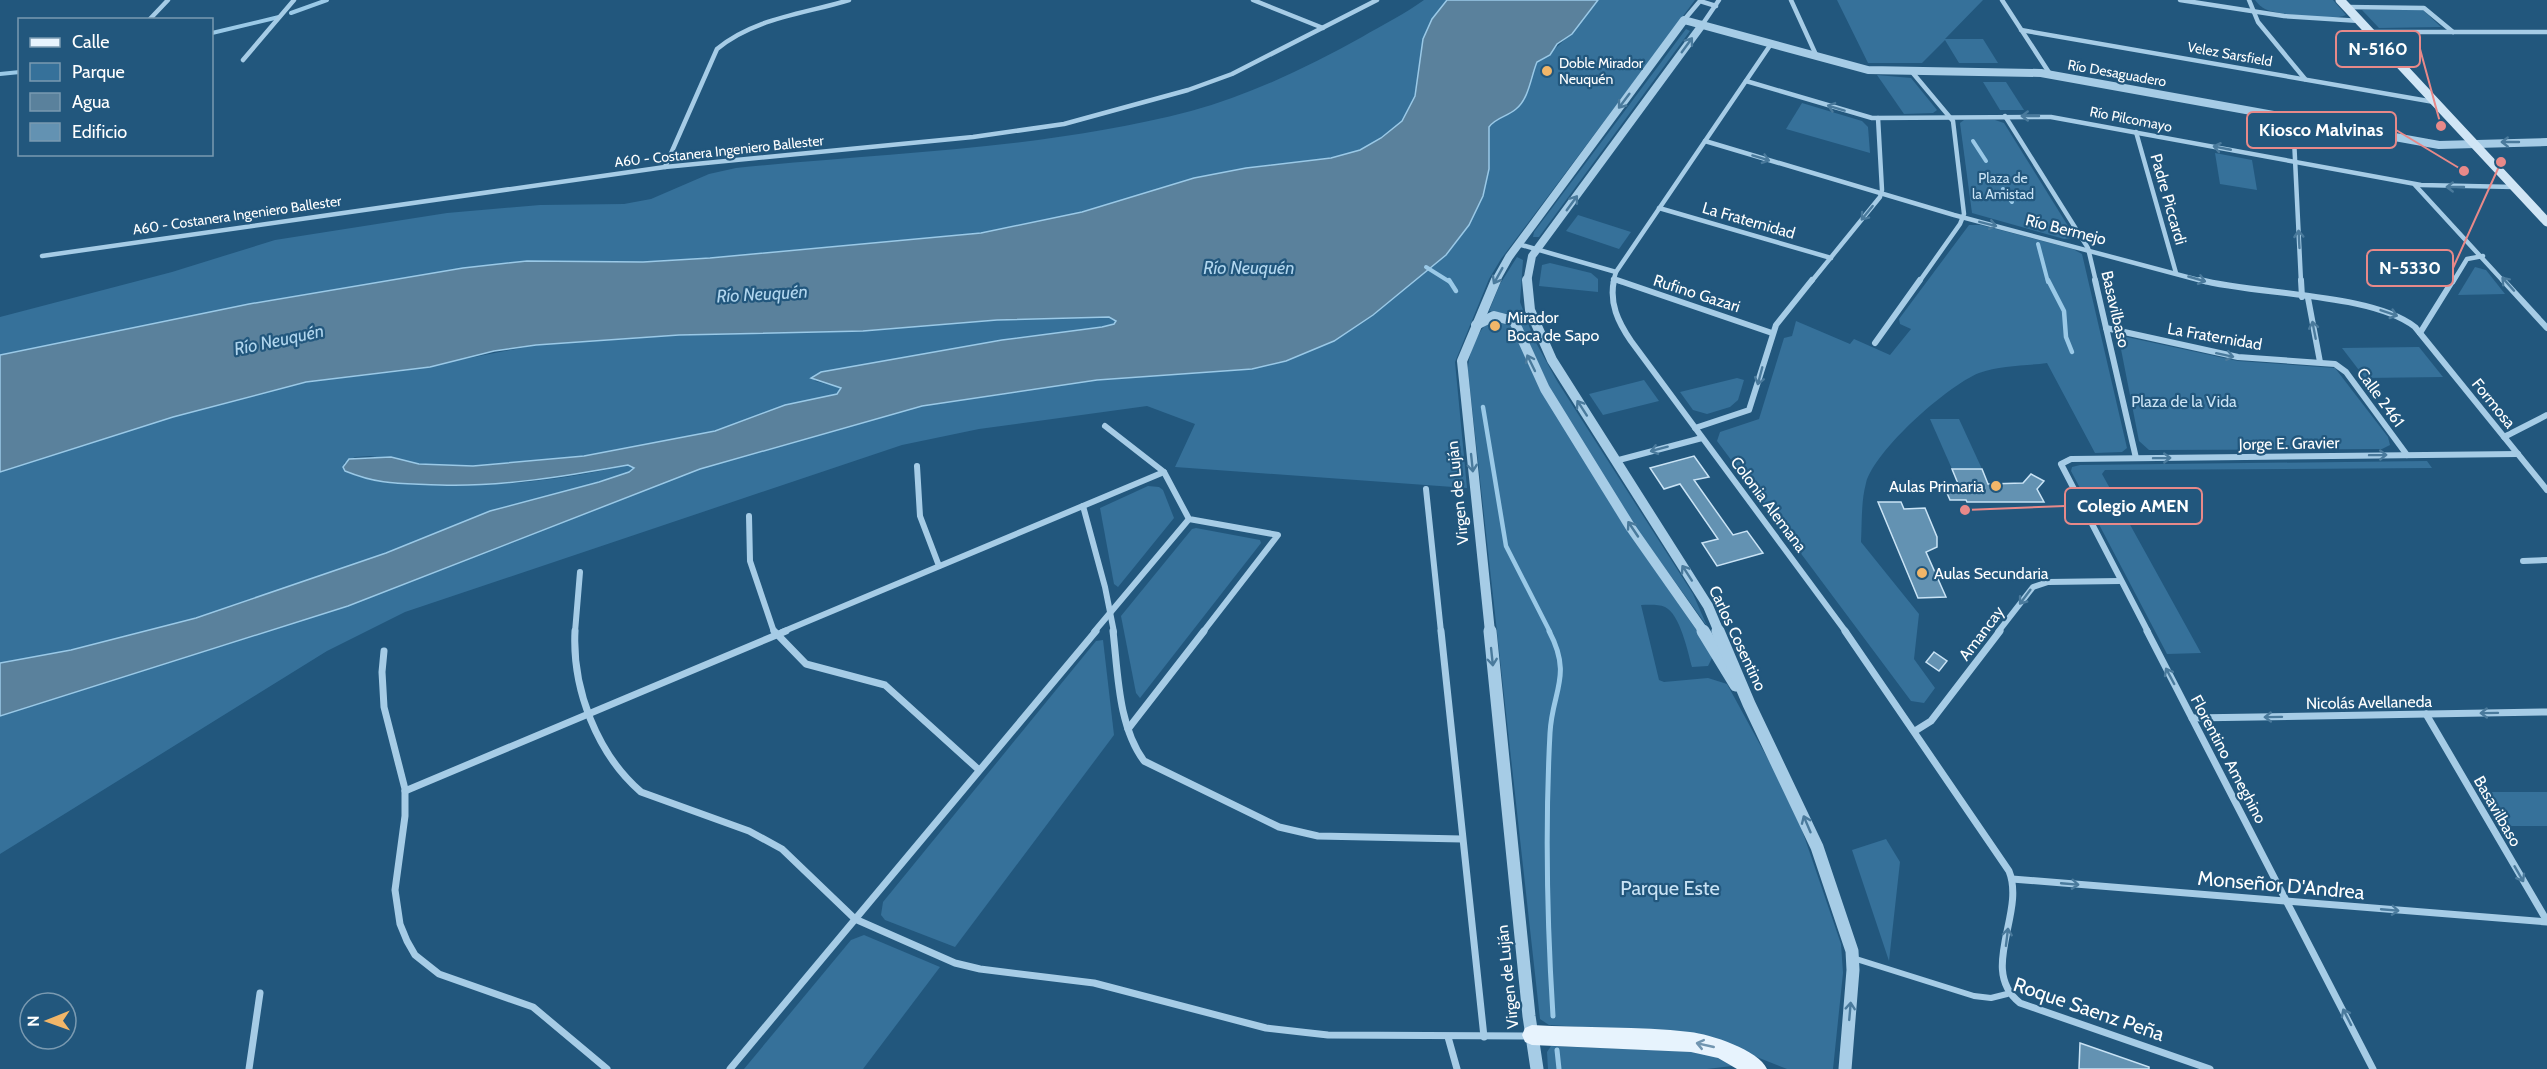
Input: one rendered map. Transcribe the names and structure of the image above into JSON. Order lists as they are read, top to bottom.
{
  "streets": {
    "street": [
      "Velez Sarsfield",
      "Río Desaguadero",
      "Río Pilcomayo",
      "A60 - Costanera Ingeniero Ballester",
      "Padre Piccardi",
      "La Fraternidad",
      "Río Bermejo",
      "Rufino Gazari",
      "Basavilbaso",
      "Calle 2461",
      "Formosa",
      "Jorge E. Gravier",
      "Virgen de Luján",
      "Colonia Alemana",
      "Amancay",
      "Carlos Cosentino",
      "Nicolás Avellaneda",
      "Florentino Ameghino",
      "Monseñor D'Andrea",
      "Roque Saenz Peña"
    ]
  },
  "crossings": [
    ["Río Desaguadero", "Virgen de Luján"],
    ["Río Desaguadero", "Colonia Alemana"],
    ["Río Pilcomayo", "Padre Piccardi"],
    ["Río Pilcomayo", "Basavilbaso"],
    ["Río Pilcomayo", "Colonia Alemana"],
    ["Padre Piccardi", "Río Bermejo"],
    ["La Fraternidad", "Basavilbaso"],
    ["La Fraternidad", "Calle 2461"],
    ["La Fraternidad", "Colonia Alemana"],
    ["Río Bermejo", "Basavilbaso"],
    ["Río Bermejo", "Formosa"],
    ["Río Bermejo", "Colonia Alemana"],
    ["Rufino Gazari", "Colonia Alemana"],
    ["Basavilbaso", "Jorge E. Gravier"],
    ["Basavilbaso", "Nicolás Avellaneda"],
    ["Basavilbaso", "Monseñor D'Andrea"],
    ["Calle 2461", "Jorge E. Gravier"],
    ["Formosa", "Jorge E. Gravier"],
    ["Jorge E. Gravier", "Florentino Ameghino"],
    ["Colonia Alemana", "Amancay"],
    ["Colonia Alemana", "Monseñor D'Andrea"],
    ["Amancay", "Florentino Ameghino"],
    ["Carlos Cosentino", "Roque Saenz Peña"],
    ["Nicolás Avellaneda", "Florentino Ameghino"],
    ["Florentino Ameghino", "Monseñor D'Andrea"]
  ],
  "one_way": [
    "Río Pilcomayo",
    "La Fraternidad",
    "Río Bermejo",
    "Basavilbaso",
    "Jorge E. Gravier",
    "Amancay",
    "Nicolás Avellaneda",
    "Florentino Ameghino",
    "Monseñor D'Andrea"
  ],
  "water": ["Río Neuquén"],
  "parks": ["Plaza de la Amistad", "Plaza de la Vida", "Parque Este"],
  "places": [
    "Doble Mirador Neuquén",
    "N-5160",
    "N-5330",
    "Kiosco Malvinas",
    "Mirador Boca de Sapo",
    "Aulas Primaria",
    "Colegio AMEN",
    "Aulas Secundaria"
  ],
  "legend": [
    "Calle",
    "Parque",
    "Agua",
    "Edificio"
  ],
  "north": "left"
}
